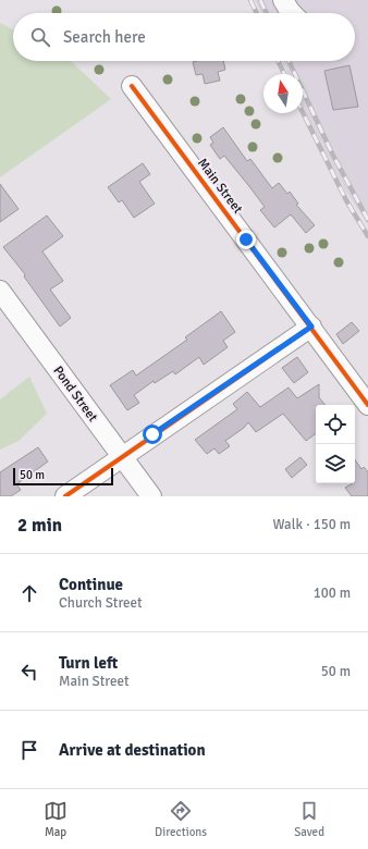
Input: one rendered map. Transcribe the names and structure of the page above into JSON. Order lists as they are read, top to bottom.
{
  "streets": {
    "street": ["Main Street", "Pond Street"]
  },
  "scale_bar": "50 m",
  "north": "top",
  "page": {
    "search": "Search here",
    "scale": "50 m",
    "heading": ["2 min", "Walk · 150 m"],
    "list": [
      ["Continue", "Church Street", "100 m"],
      ["Turn left", "Main Street", "50 m"],
      "Arrive at destination"
    ],
    "nav": ["Map", "Directions", "Saved"]
  }
}
